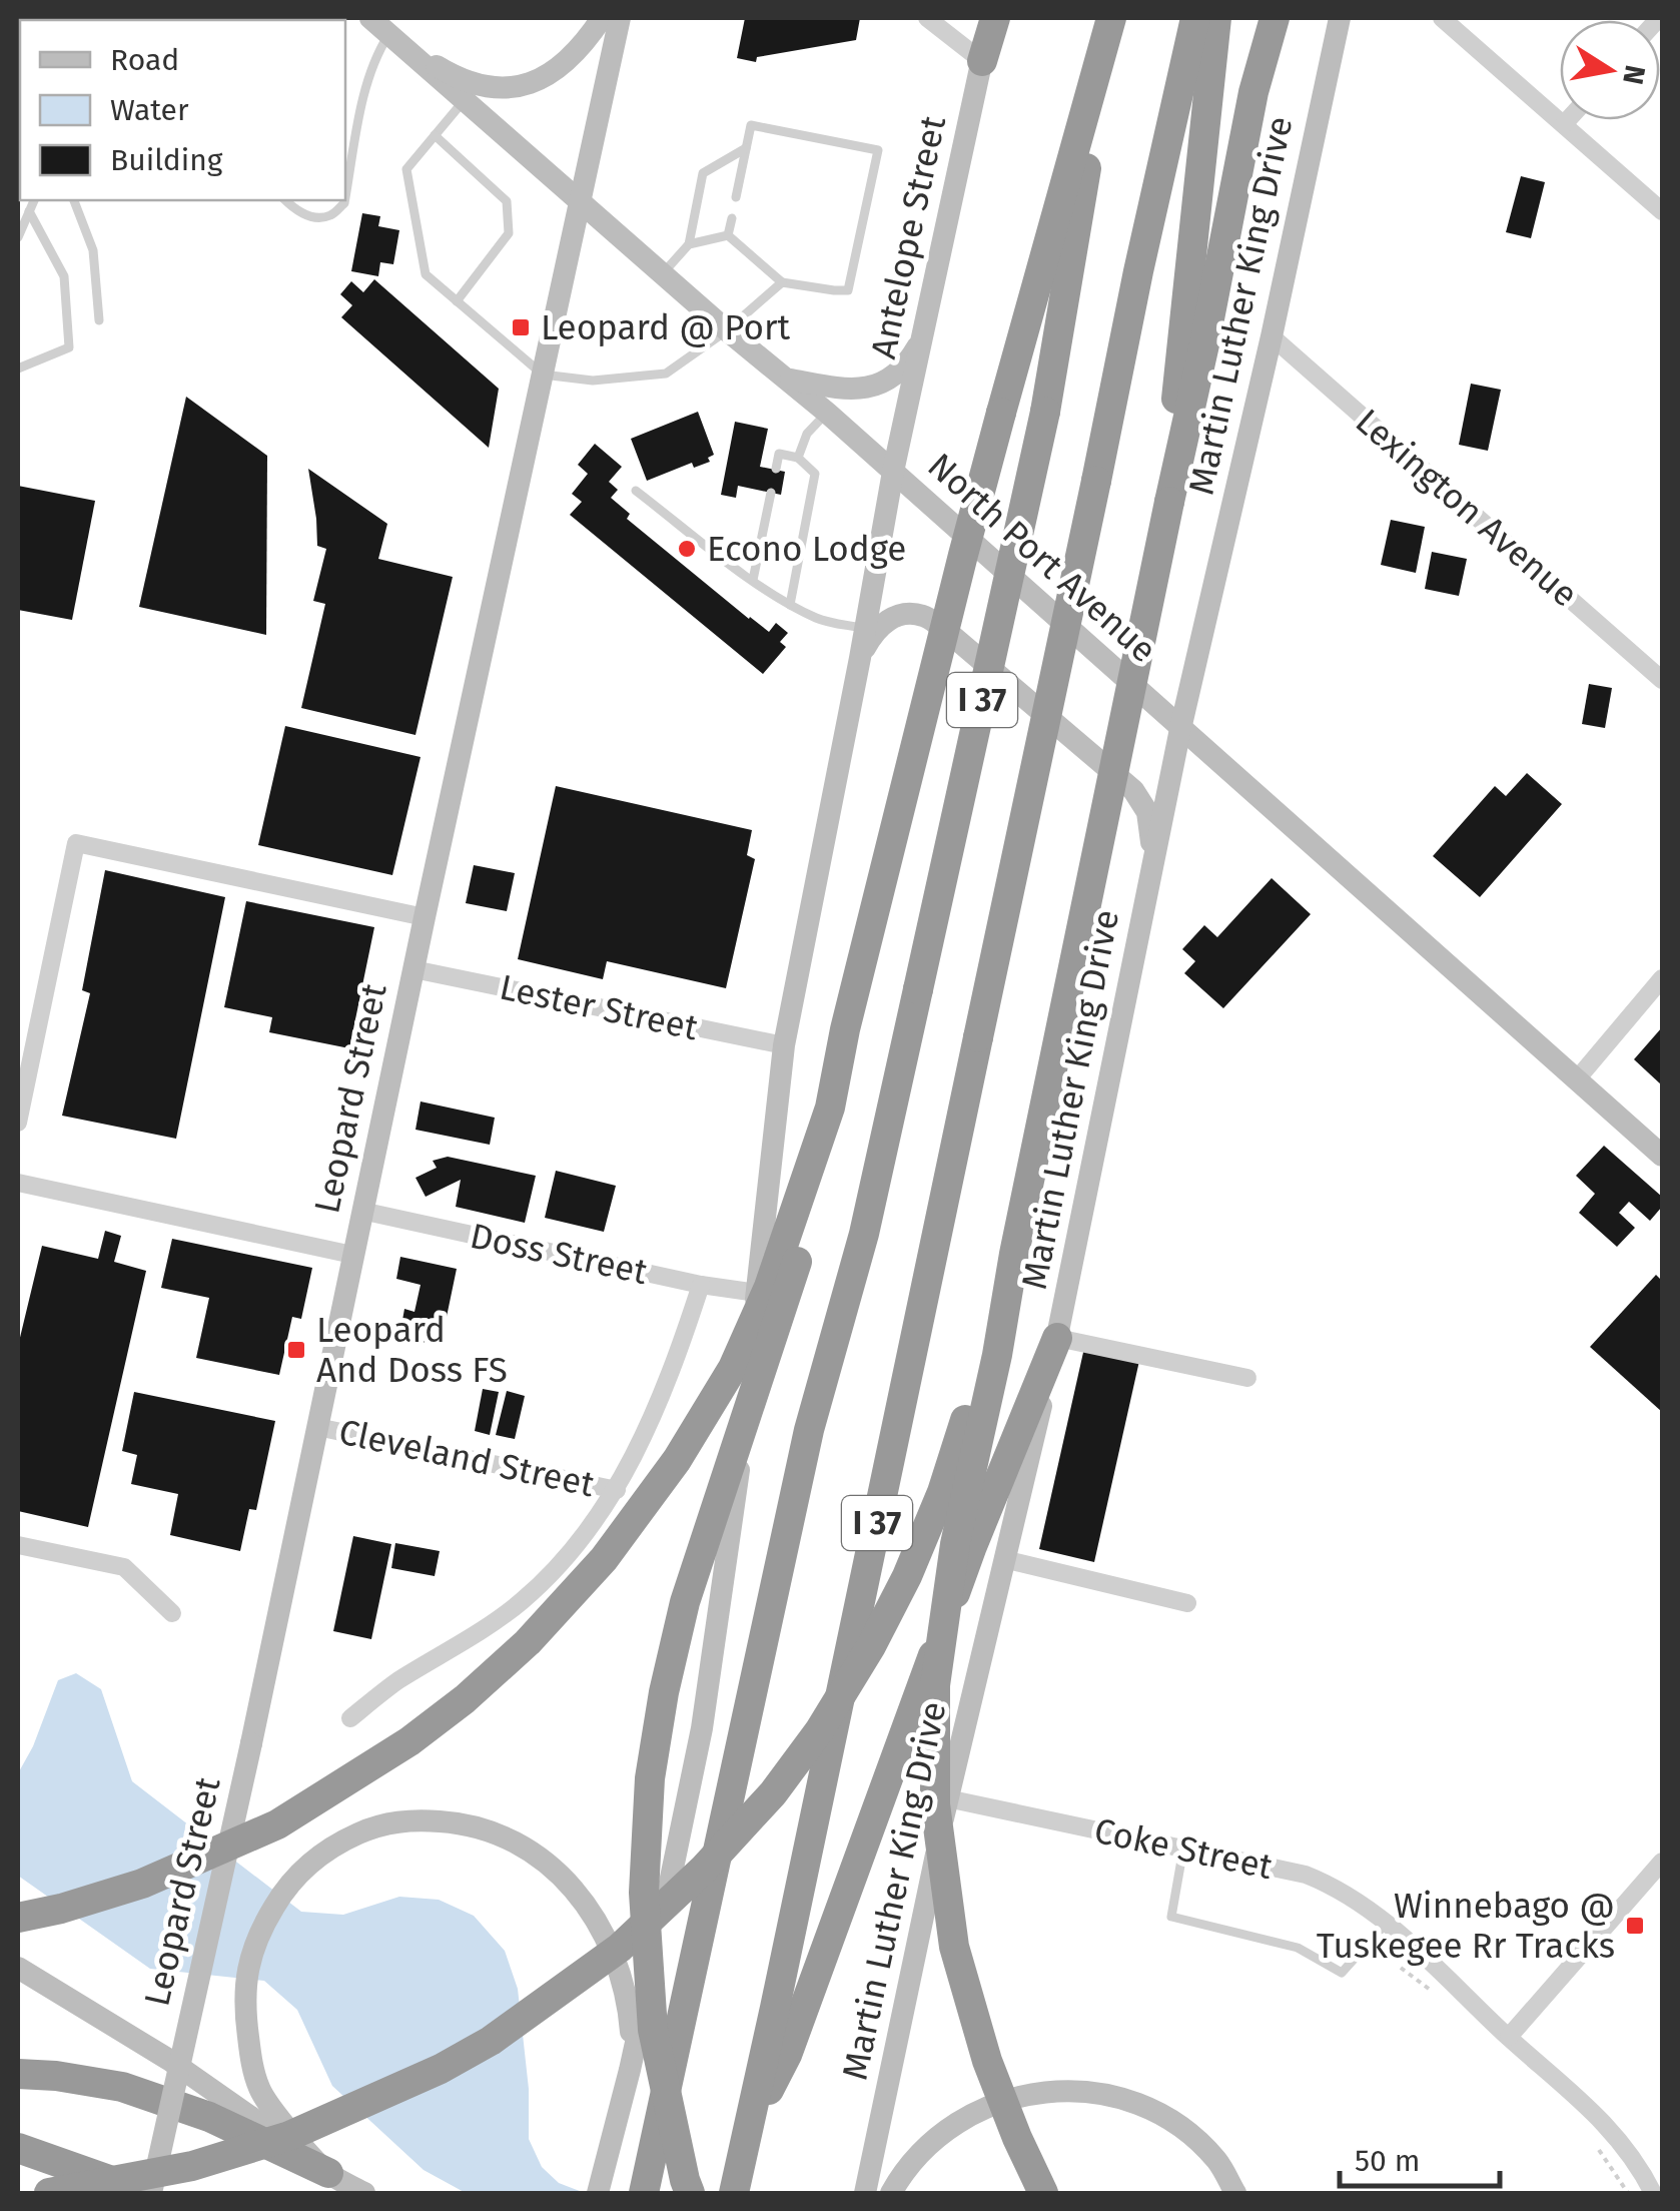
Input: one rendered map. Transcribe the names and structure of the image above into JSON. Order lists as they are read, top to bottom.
{
  "streets": {
    "highway": ["I 37"],
    "main road": [
      "Antelope Street",
      "Martin Luther King Drive",
      "North Port Avenue",
      "Leopard Street"
    ],
    "street": [
      "Lexington Avenue",
      "Lester Street",
      "Doss Street",
      "Cleveland Street",
      "Coke Street"
    ]
  },
  "crossings": [
    ["Antelope Street", "North Port Avenue"],
    ["Antelope Street", "Lester Street"],
    ["Antelope Street", "Doss Street"],
    ["Martin Luther King Drive", "Lexington Avenue"],
    ["Martin Luther King Drive", "North Port Avenue"],
    ["Martin Luther King Drive", "Coke Street"],
    ["North Port Avenue", "Leopard Street"],
    ["Lester Street", "Leopard Street"],
    ["Leopard Street", "Doss Street"],
    ["Leopard Street", "Cleveland Street"]
  ],
  "places": {
    "transit": ["Leopard @ Port", "Leopard And Doss FS", "Winnebago @ Tuskegee Rr Tracks"],
    "other": ["Econo Lodge"]
  },
  "legend": ["Road", "Water", "Building"],
  "scale_bar": "50 m",
  "north": "right"
}
